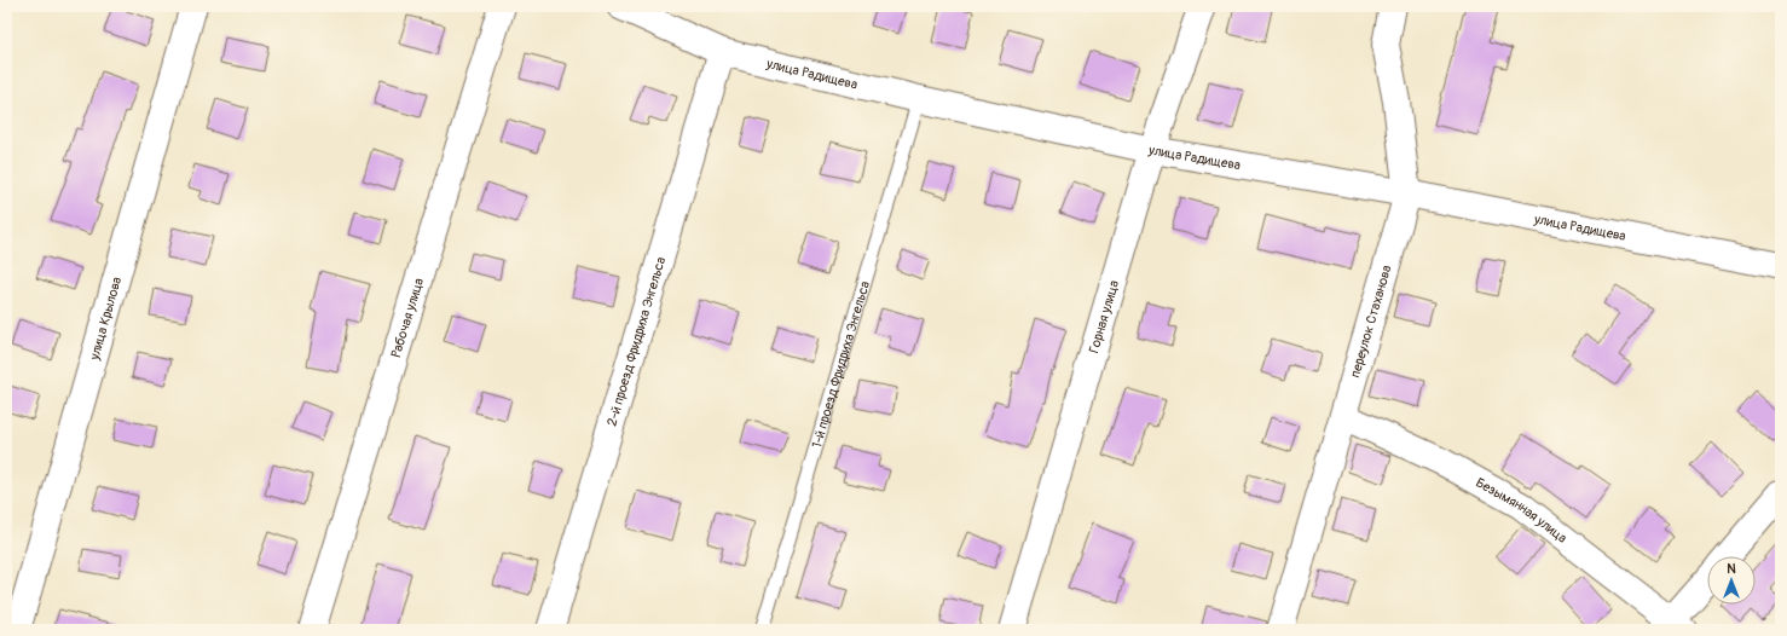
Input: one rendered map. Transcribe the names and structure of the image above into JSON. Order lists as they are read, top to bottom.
{
  "streets": {
    "street": [
      "улица Радищева",
      "Горная улица",
      "улица Крылова",
      "Рабочая улица",
      "переулок Стаханова",
      "2-й проезд Фридриха Энгельса",
      "Безымянная улица"
    ],
    "lane": ["1-й проезд Фридриха Энгельса"]
  },
  "crossings": [
    ["улица Радищева", "Горная улица"],
    ["улица Радищева", "переулок Стаханова"],
    ["улица Радищева", "2-й проезд Фридриха Энгельса"],
    ["улица Радищева", "1-й проезд Фридриха Энгельса"],
    ["переулок Стаханова", "Безымянная улица"]
  ],
  "north": "top"
}
